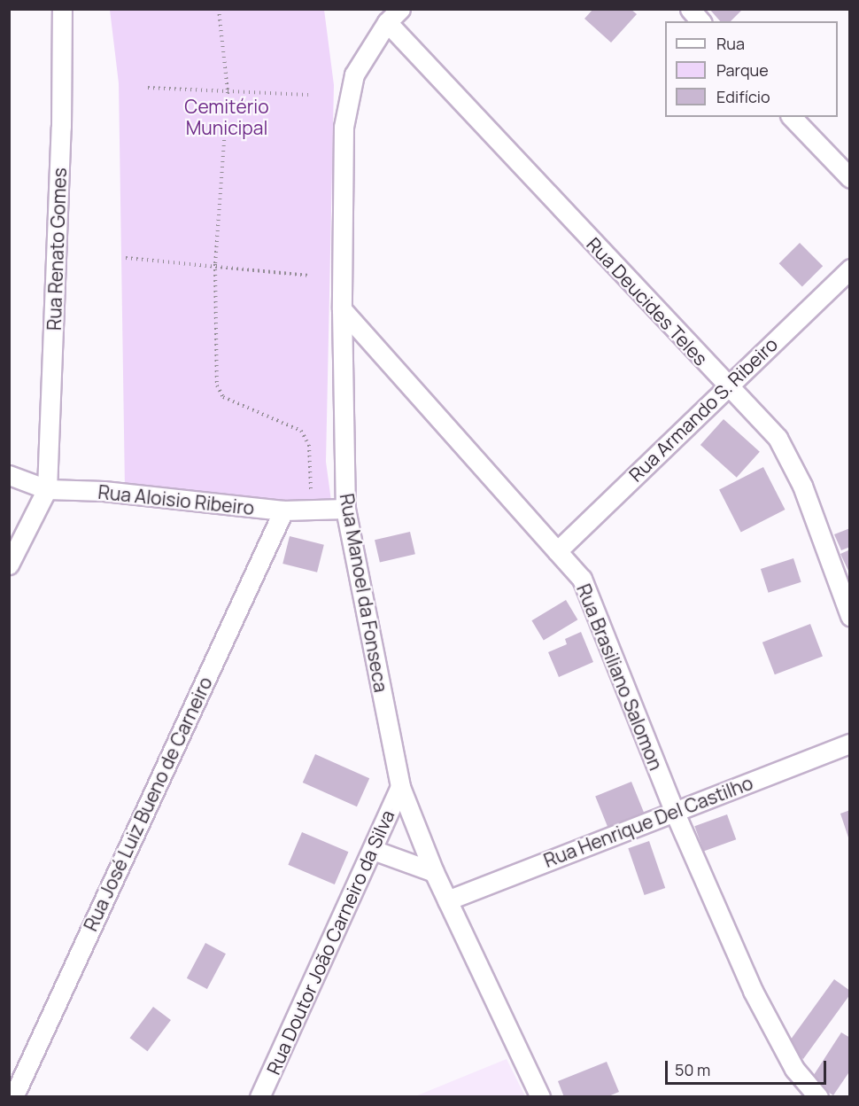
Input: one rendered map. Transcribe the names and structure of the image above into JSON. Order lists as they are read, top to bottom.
{
  "streets": {
    "street": [
      "Rua Renato Gomes",
      "Rua Deucides Teles",
      "Rua Armando S. Ribeiro",
      "Rua Aloisio Ribeiro",
      "Rua Manoel da Fonseca",
      "Rua Brasiliano Salomon",
      "Rua José Luiz Bueno de Carneiro",
      "Rua Henrique Del Castilho",
      "Rua Doutor João Carneiro da Silva"
    ]
  },
  "crossings": [
    ["Rua Renato Gomes", "Rua Aloisio Ribeiro"],
    ["Rua Deucides Teles", "Rua Armando S. Ribeiro"],
    ["Rua Deucides Teles", "Rua Manoel da Fonseca"],
    ["Rua Armando S. Ribeiro", "Rua Brasiliano Salomon"],
    ["Rua Aloisio Ribeiro", "Rua Manoel da Fonseca"],
    ["Rua Aloisio Ribeiro", "Rua José Luiz Bueno de Carneiro"],
    ["Rua Manoel da Fonseca", "Rua Brasiliano Salomon"],
    ["Rua Manoel da Fonseca", "Rua Henrique Del Castilho"],
    ["Rua Manoel da Fonseca", "Rua Doutor João Carneiro da Silva"],
    ["Rua Brasiliano Salomon", "Rua Henrique Del Castilho"]
  ],
  "parks": ["Cemitério Municipal"],
  "legend": ["Rua", "Parque", "Edifício"],
  "scale_bar": "50 m"
}
